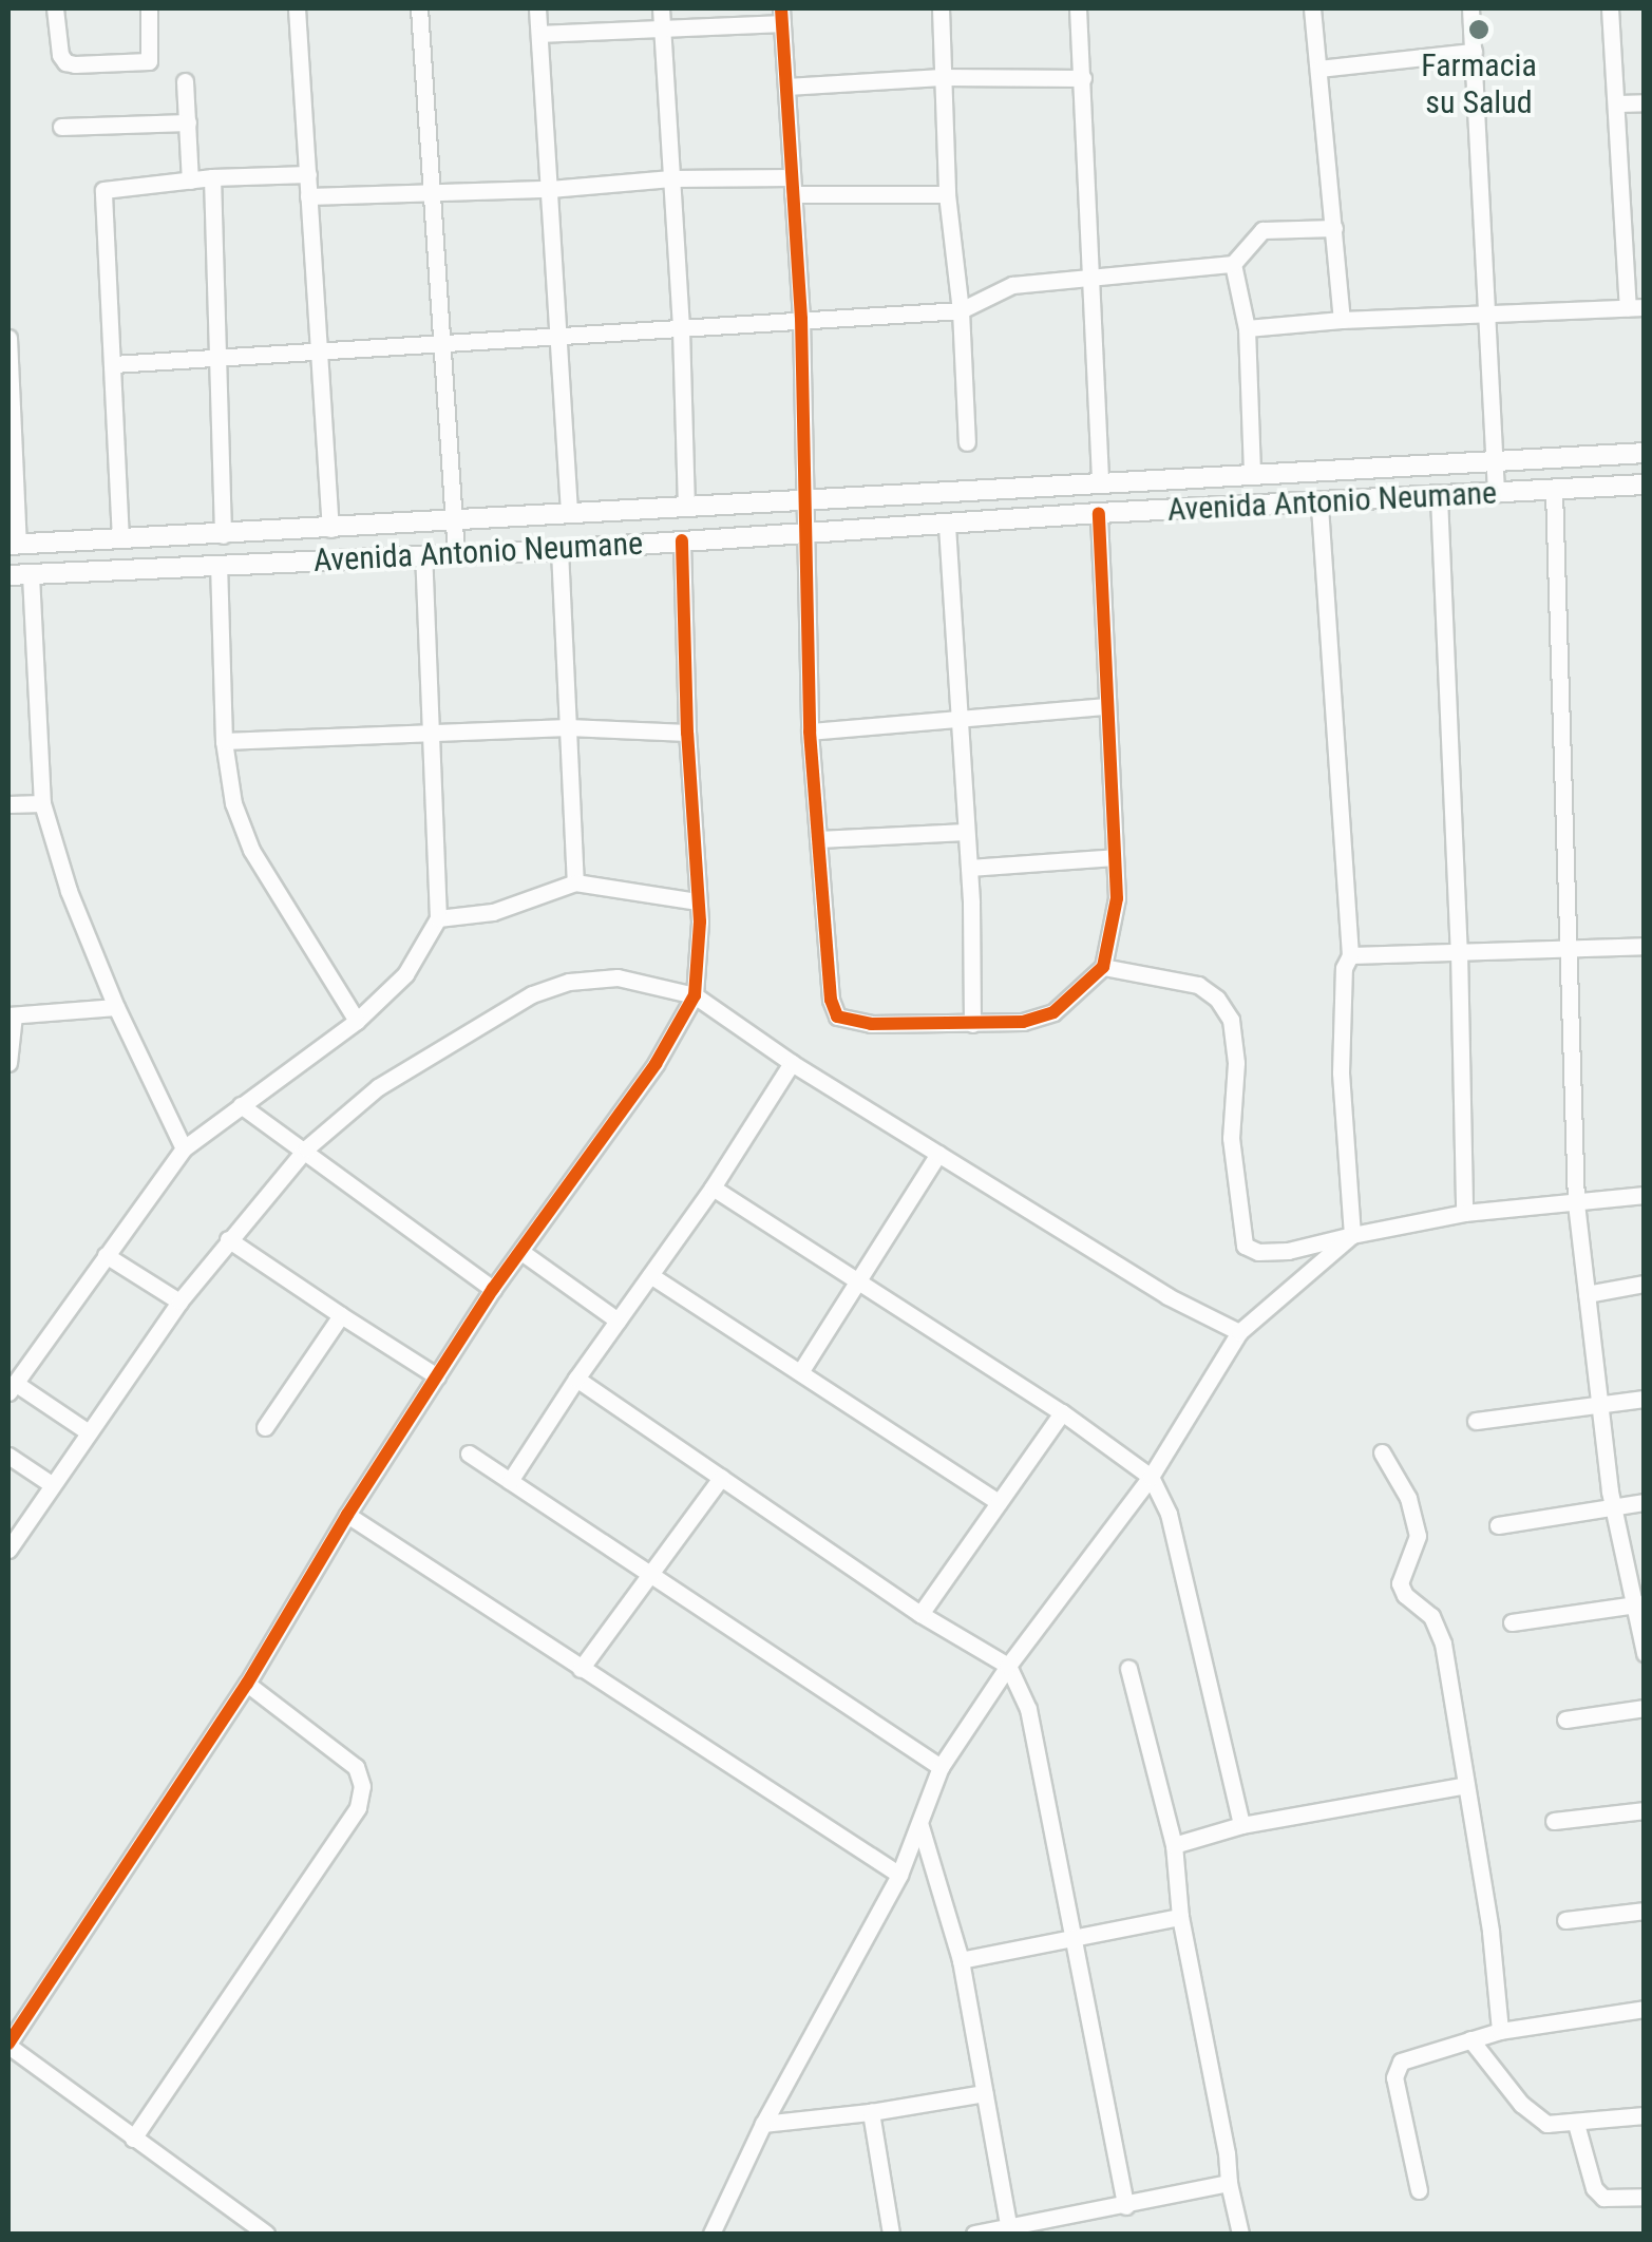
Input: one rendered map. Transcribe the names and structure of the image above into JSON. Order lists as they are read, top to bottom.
{
  "streets": {
    "street": ["Avenida Antonio Neumane"]
  },
  "places": ["Farmacia su Salud"]
}
